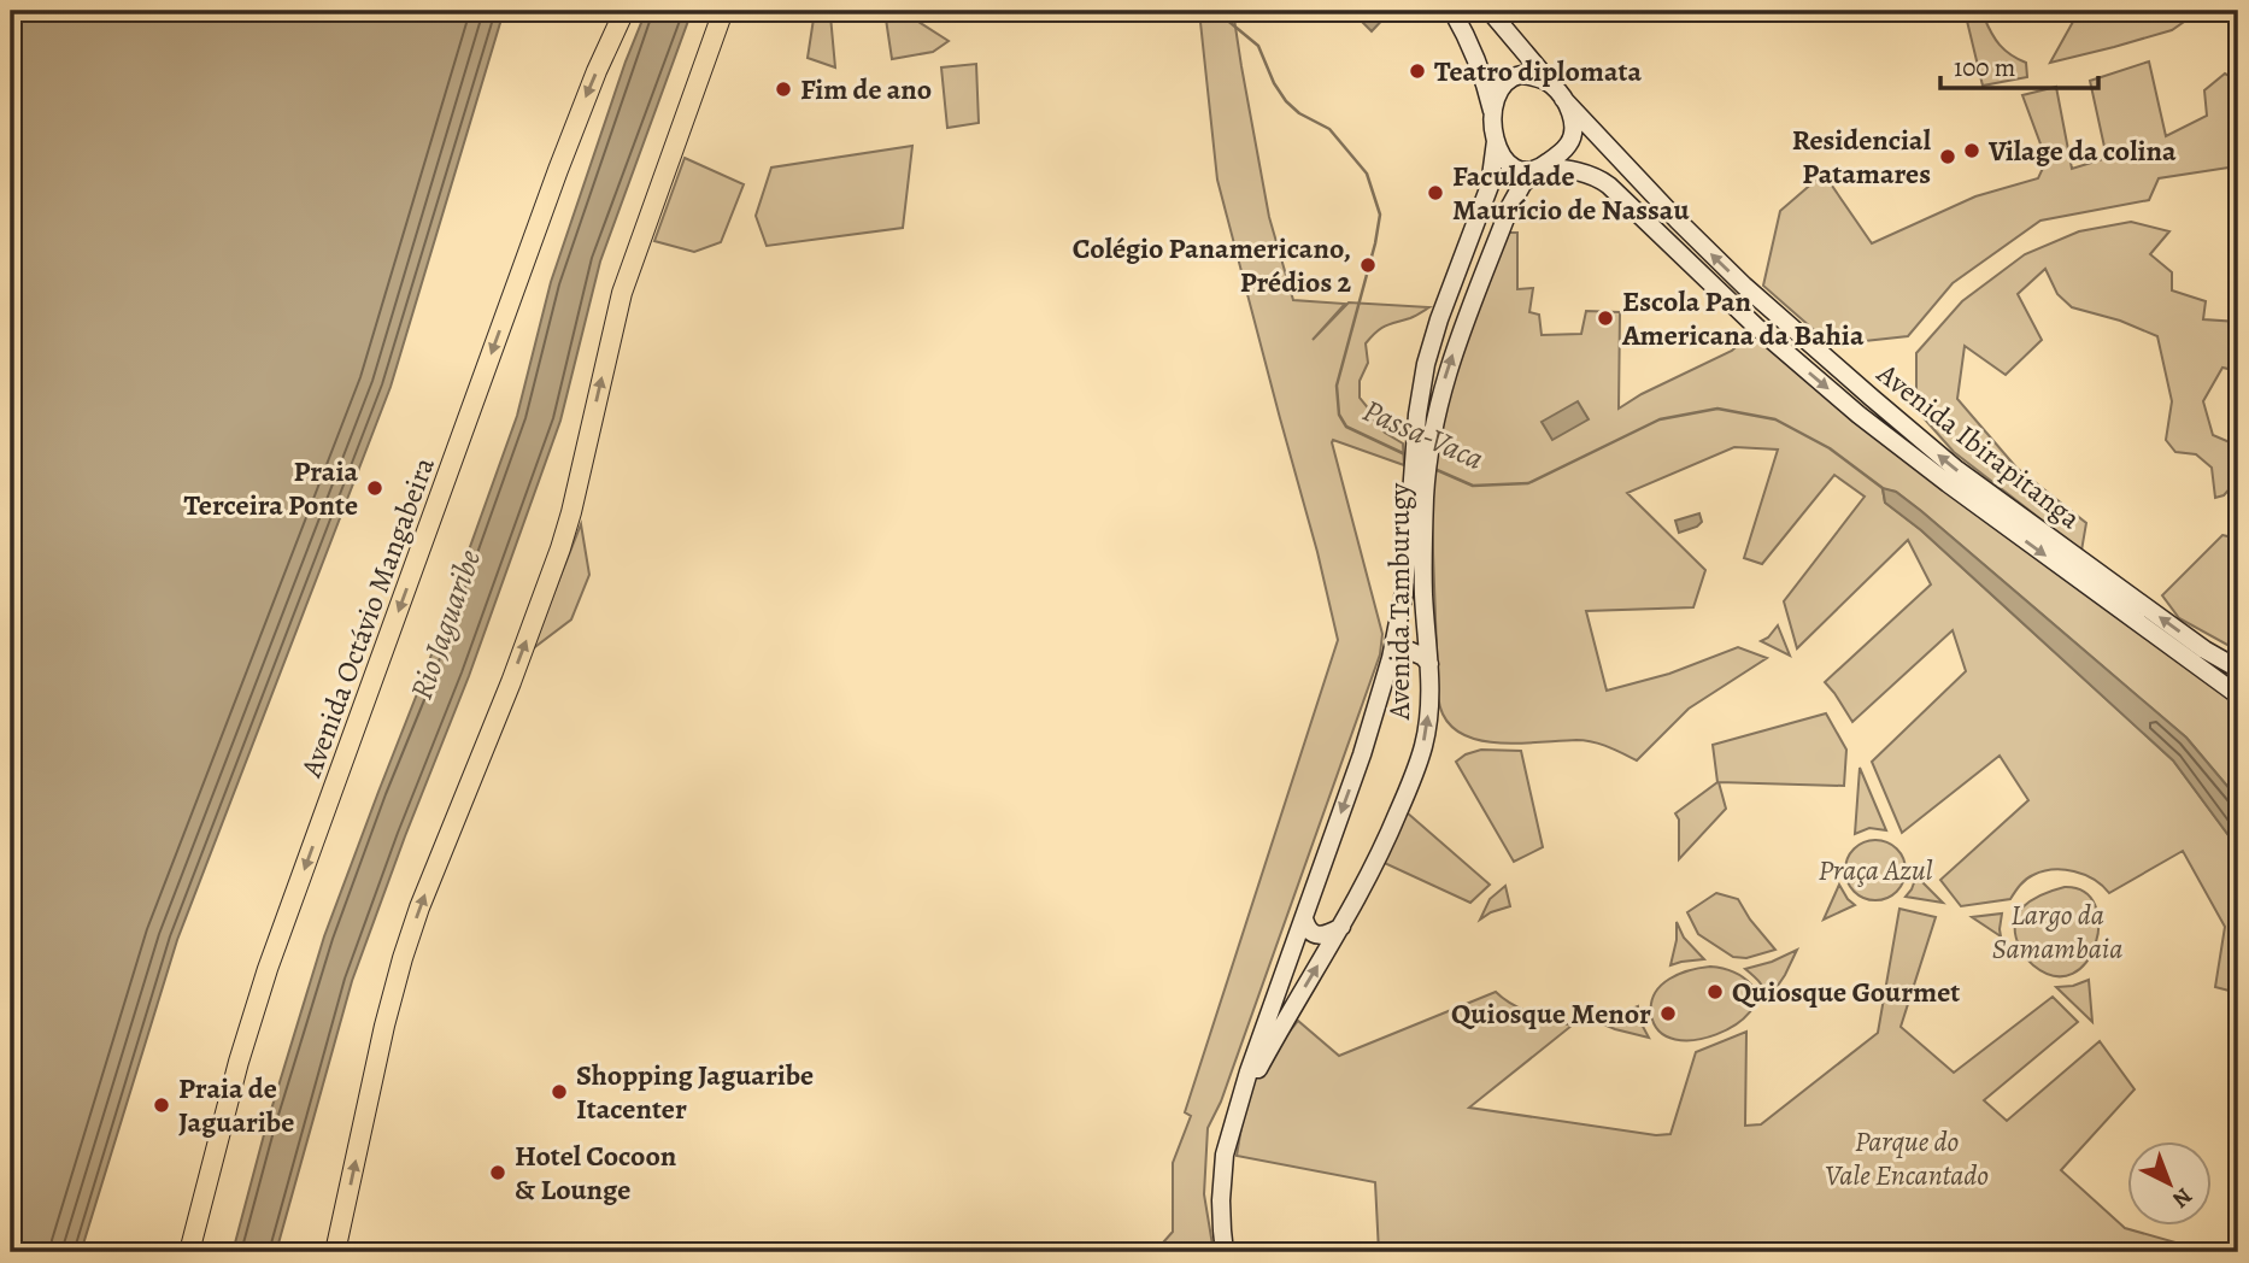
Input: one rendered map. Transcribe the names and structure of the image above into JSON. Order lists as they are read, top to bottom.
{
  "streets": {
    "main road": ["Avenida Ibirapitanga", "Avenida Tamburugy", "Avenida Octávio Mangabeira"]
  },
  "crossings": [
    ["Avenida Ibirapitanga", "Avenida Tamburugy"]
  ],
  "water": ["Passa-Vaca", "Rio Jaguaribe"],
  "parks": ["Praça Azul", "Largo da Samambaia", "Parque do Vale Encantado"],
  "places": [
    "Teatro diplomata",
    "Fim de ano",
    "Vilage da colina",
    "Residencial Patamares",
    "Faculdade Maurício de Nassau",
    "Colégio Panamericano, Prédios 2",
    "Escola Pan Americana da Bahia",
    "Praia Terceira Ponte",
    "Quiosque Gourmet",
    "Quiosque Menor",
    "Shopping Jaguaribe Itacenter",
    "Praia de Jaguaribe",
    "Hotel Cocoon & Lounge"
  ],
  "scale_bar": "100 m",
  "north": "bottom right"
}
